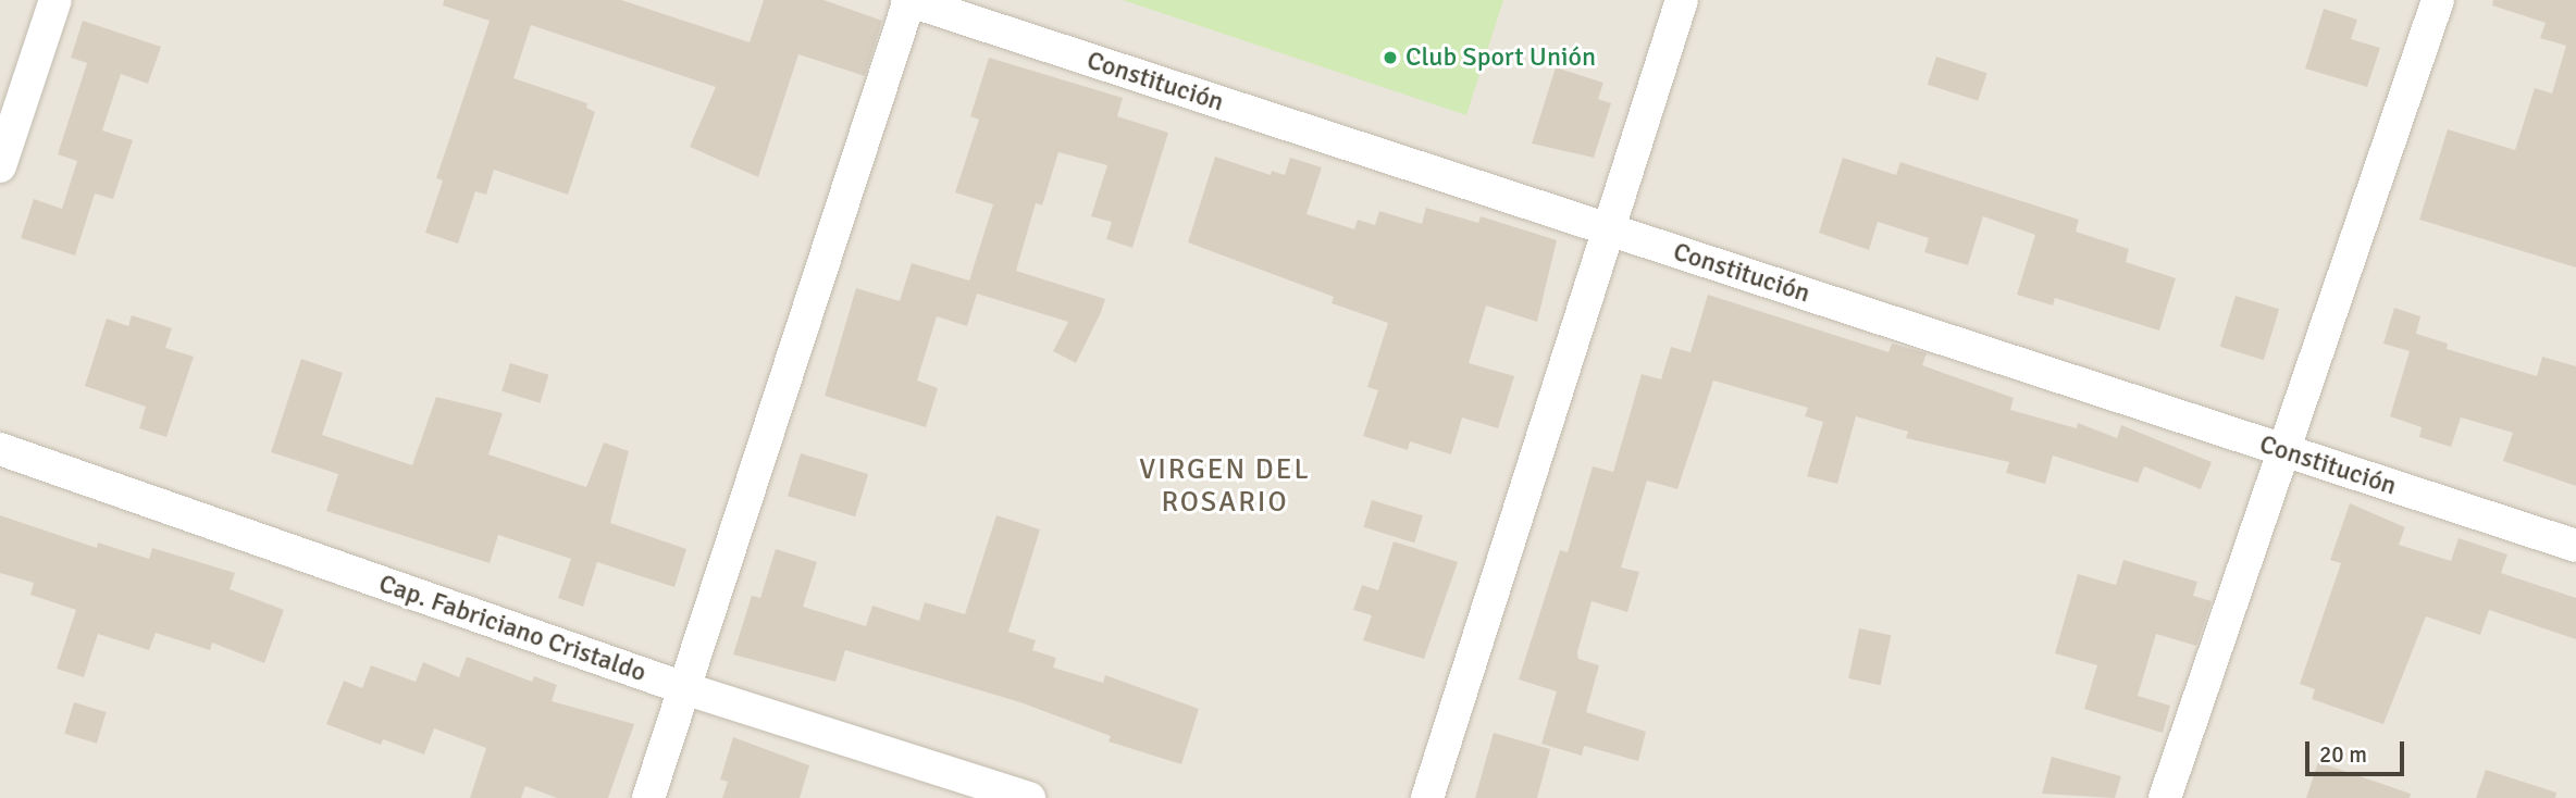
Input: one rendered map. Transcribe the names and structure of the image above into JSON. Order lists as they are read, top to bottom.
{
  "streets": {
    "street": ["Constitución", "Cap. Fabriciano Cristaldo"]
  },
  "districts": ["VIRGEN DEL ROSARIO"],
  "places": ["Club Sport Unión"],
  "scale_bar": "20 m"
}
